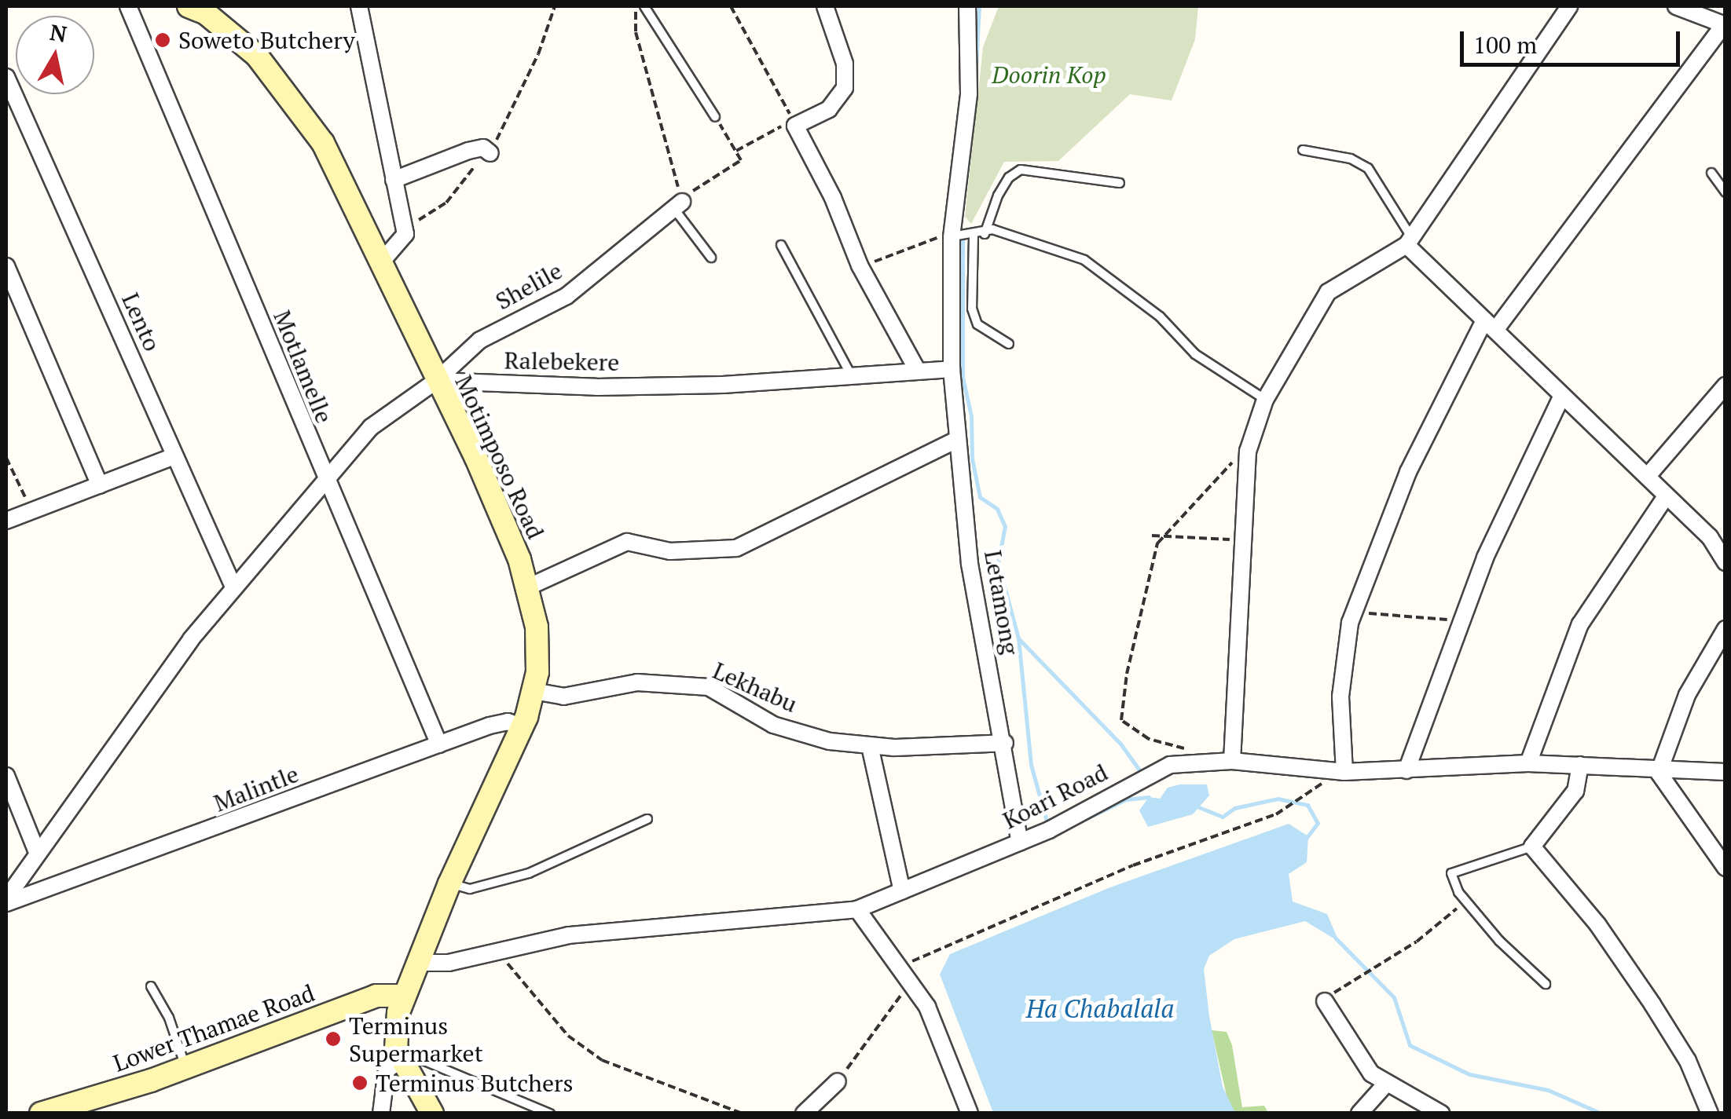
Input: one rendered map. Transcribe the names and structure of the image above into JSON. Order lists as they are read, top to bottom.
{
  "streets": {
    "street": [
      "Shelile",
      "Lento",
      "Ralebekere",
      "Motlamelle",
      "Motimposo Road",
      "Letamong",
      "Lekhabu",
      "Malintle",
      "Koari Road",
      "Lower Thamae Road"
    ]
  },
  "crossings": [
    ["Shelile", "Ralebekere"],
    ["Shelile", "Motimposo Road"],
    ["Ralebekere", "Motimposo Road"],
    ["Ralebekere", "Letamong"],
    ["Motlamelle", "Malintle"],
    ["Motimposo Road", "Lekhabu"],
    ["Motimposo Road", "Malintle"],
    ["Motimposo Road", "Koari Road"],
    ["Motimposo Road", "Lower Thamae Road"],
    ["Letamong", "Lekhabu"],
    ["Letamong", "Koari Road"]
  ],
  "water": ["Ha Chabalala"],
  "parks": ["Doorin Kop"],
  "places": ["Soweto Butchery", "Terminus Supermarket", "Terminus Butchers"],
  "scale_bar": "100 m",
  "north": "top"
}
